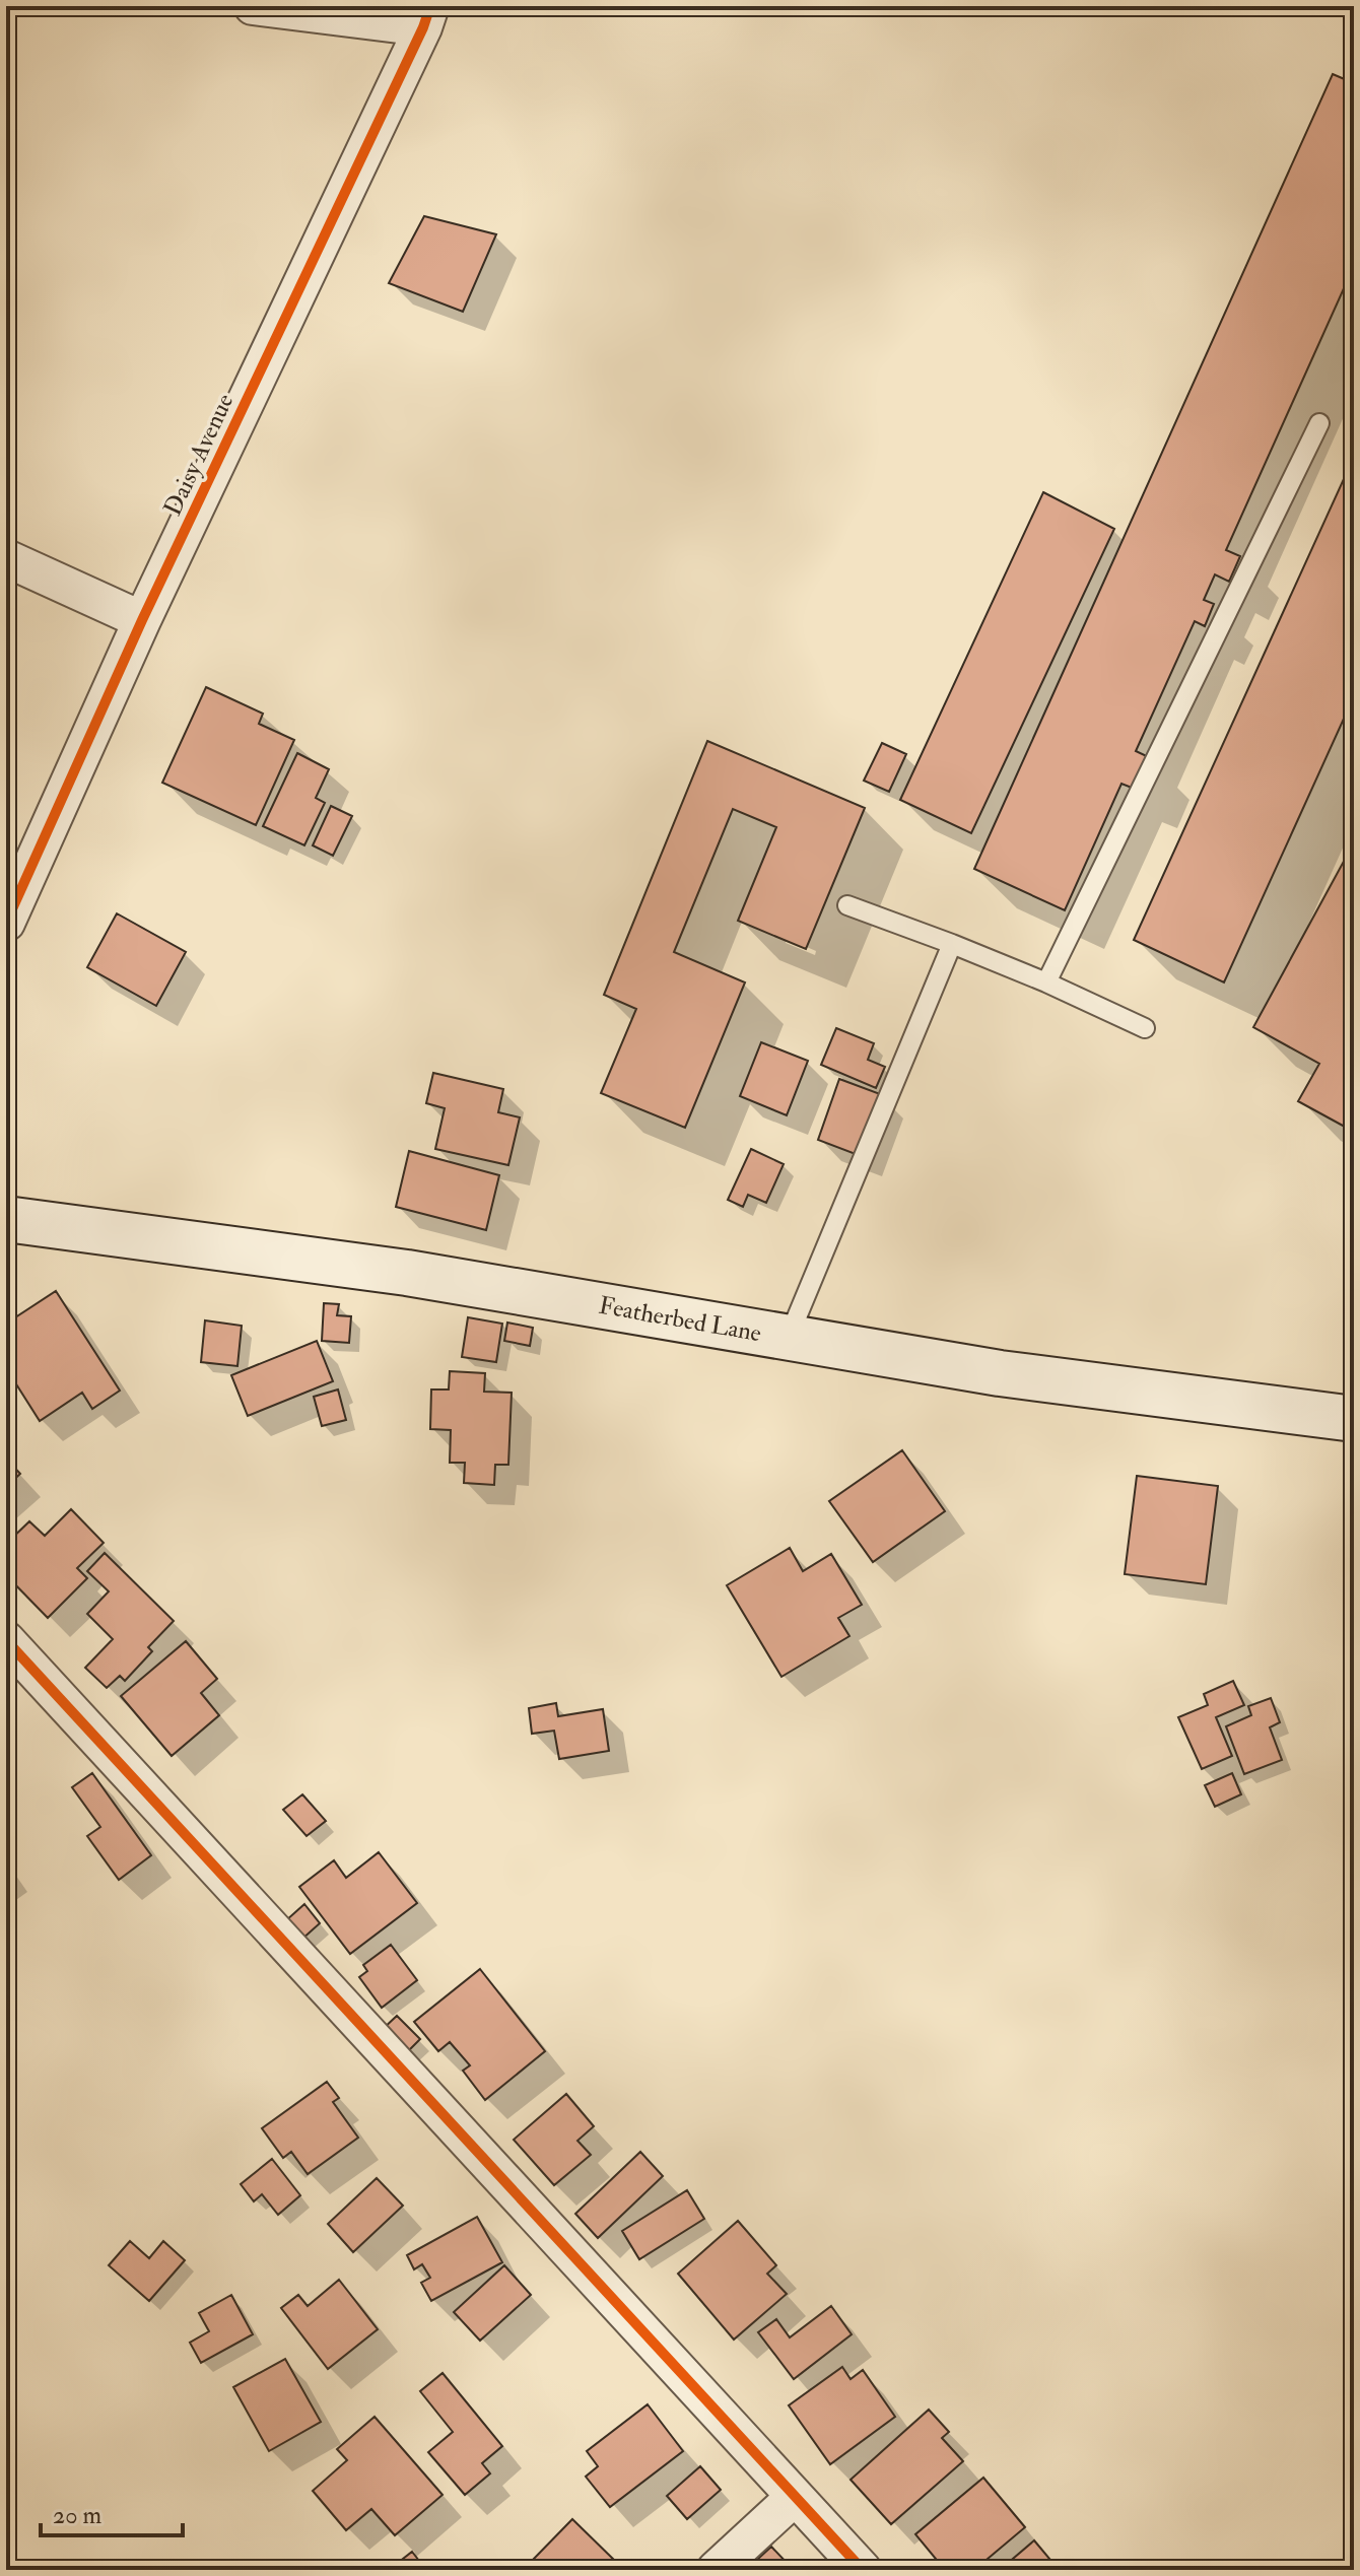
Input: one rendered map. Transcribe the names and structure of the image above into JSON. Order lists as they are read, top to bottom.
{
  "streets": {
    "main road": ["Featherbed Lane"],
    "street": ["Daisy Avenue"]
  },
  "scale_bar": "20 m"
}
